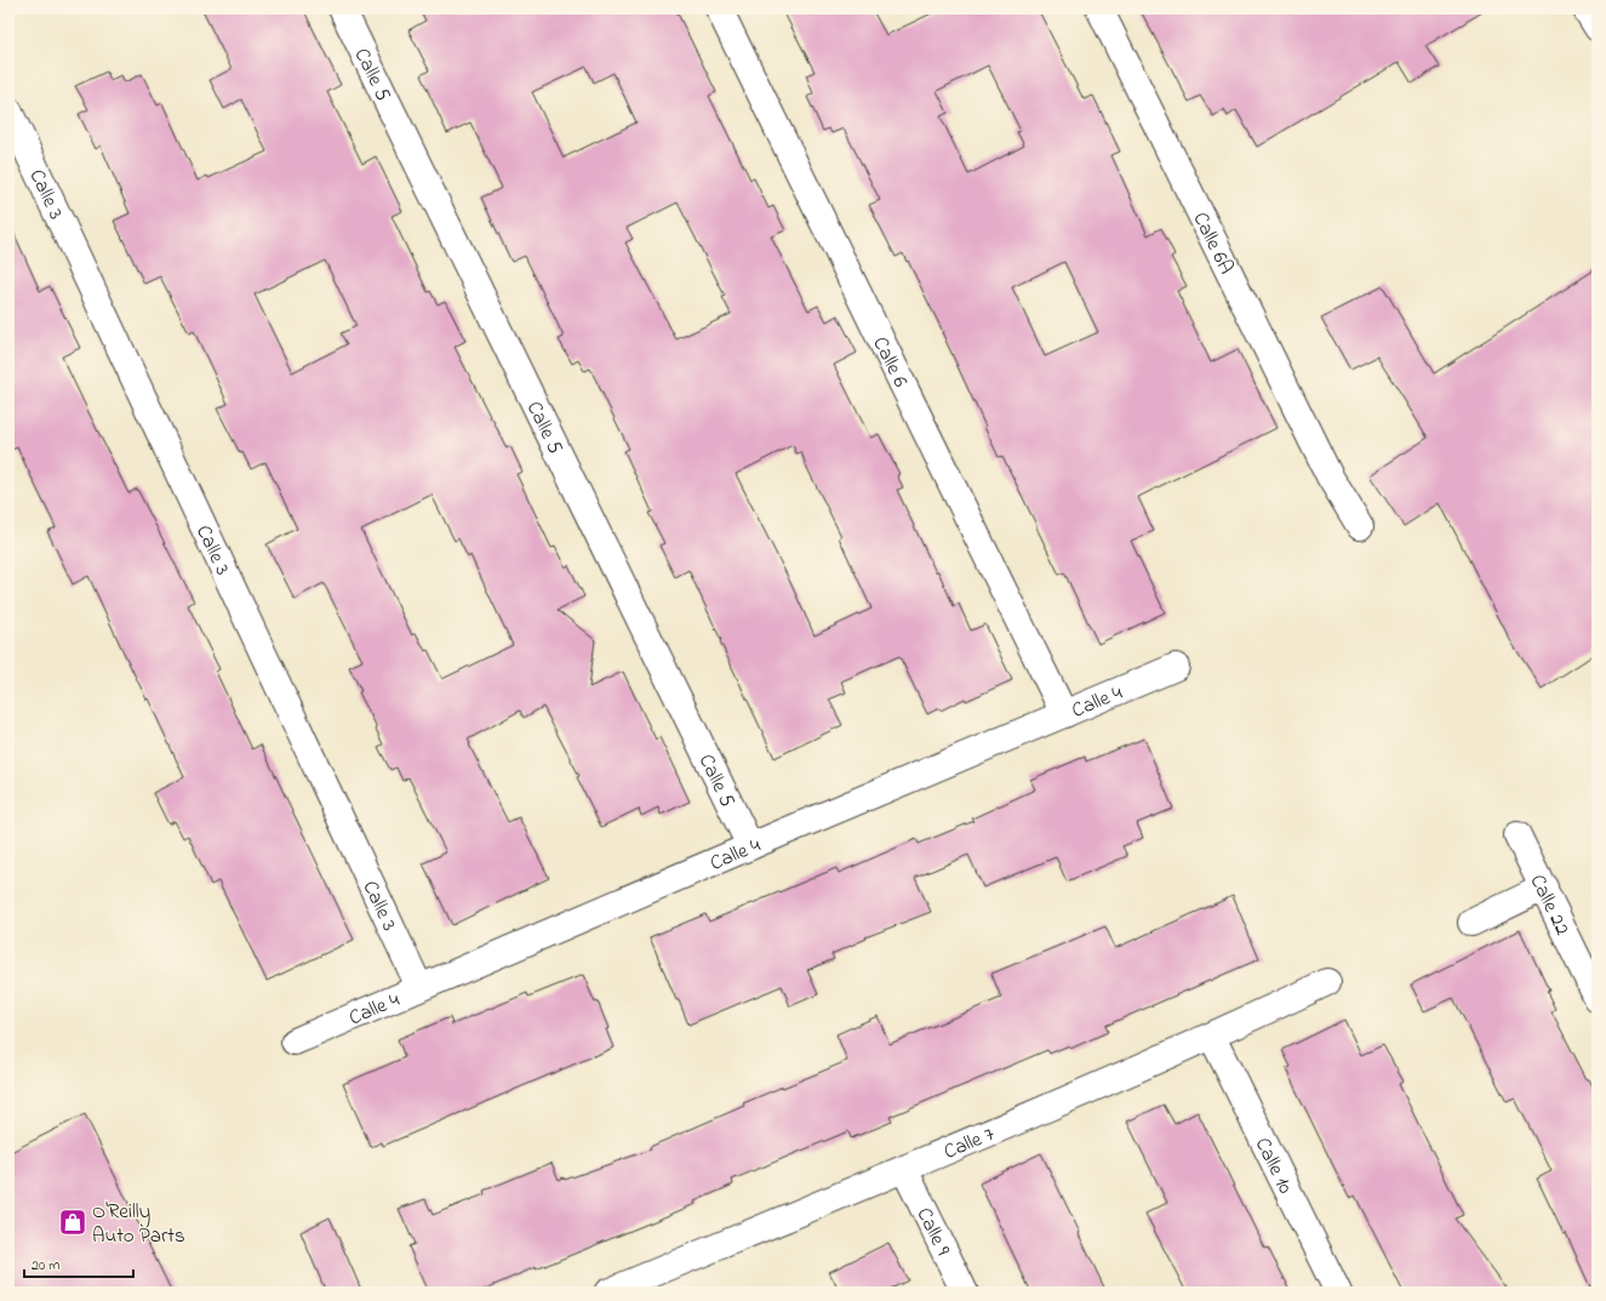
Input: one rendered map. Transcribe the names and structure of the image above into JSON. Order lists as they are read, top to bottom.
{
  "streets": {
    "street": [
      "Calle 5",
      "Calle 3",
      "Calle 6A",
      "Calle 6",
      "Calle 4",
      "Calle 22",
      "Calle 7",
      "Calle 10",
      "Calle 9"
    ]
  },
  "crossings": [
    ["Calle 5", "Calle 4"],
    ["Calle 3", "Calle 4"],
    ["Calle 6", "Calle 4"],
    ["Calle 7", "Calle 10"],
    ["Calle 7", "Calle 9"]
  ],
  "places": {
    "shop": ["O'Reilly Auto Parts"]
  },
  "scale_bar": "20 m"
}
